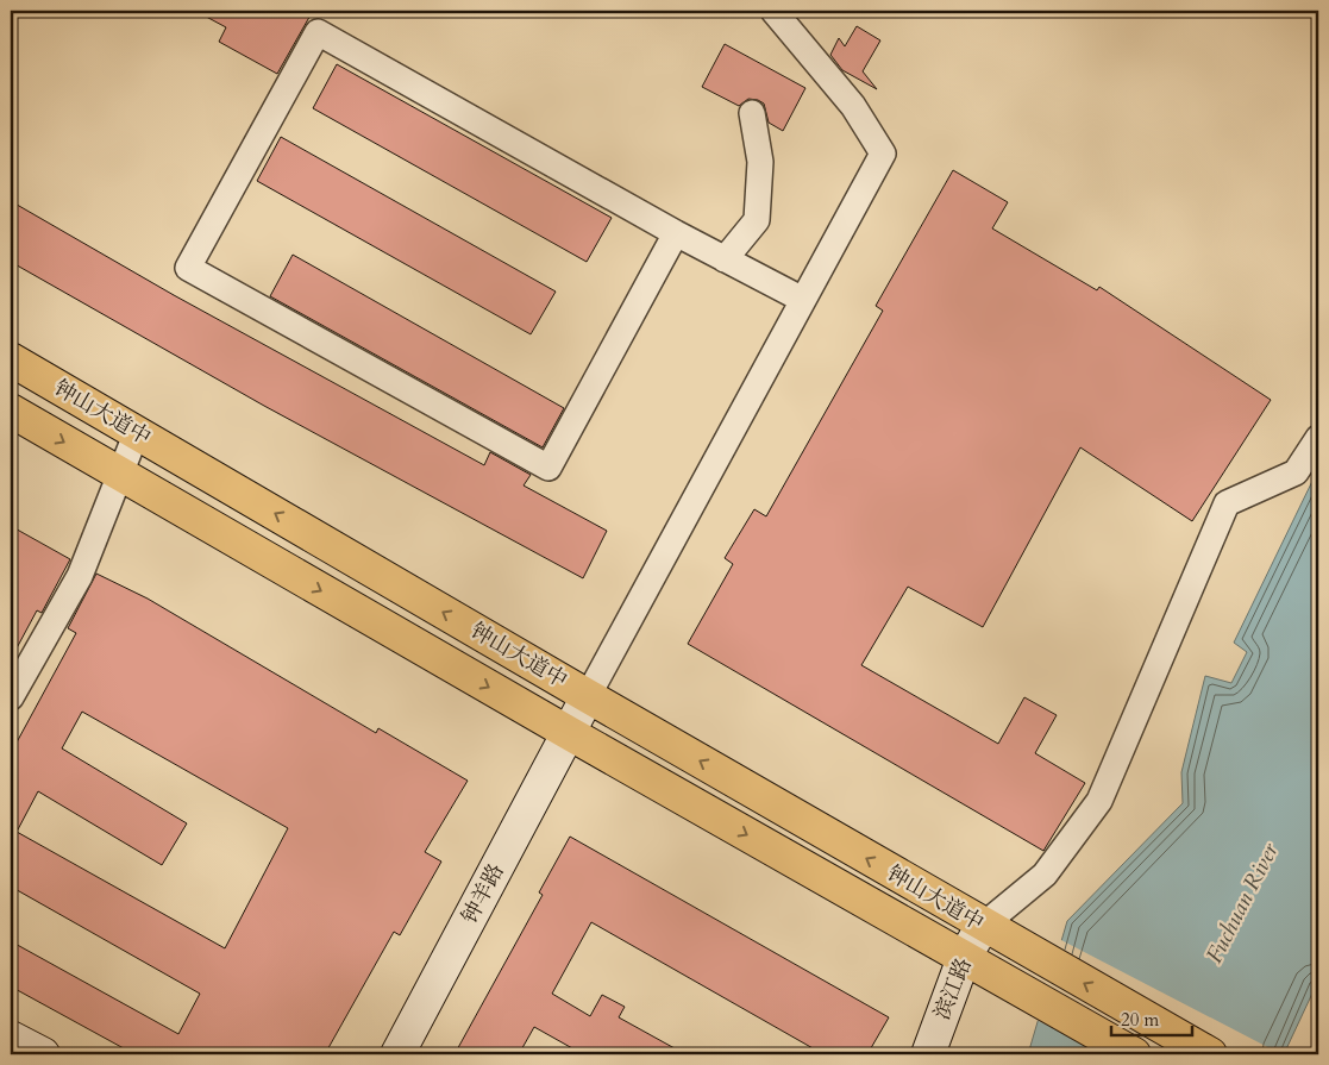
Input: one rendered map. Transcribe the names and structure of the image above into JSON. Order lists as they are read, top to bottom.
{
  "streets": {
    "highway": ["钟山大道中"],
    "street": ["钟羊路", "滨江路"]
  },
  "crossings": [
    ["钟山大道中", "钟羊路"],
    ["钟山大道中", "滨江路"]
  ],
  "water": ["Fuchuan River"],
  "scale_bar": "20 m"
}
